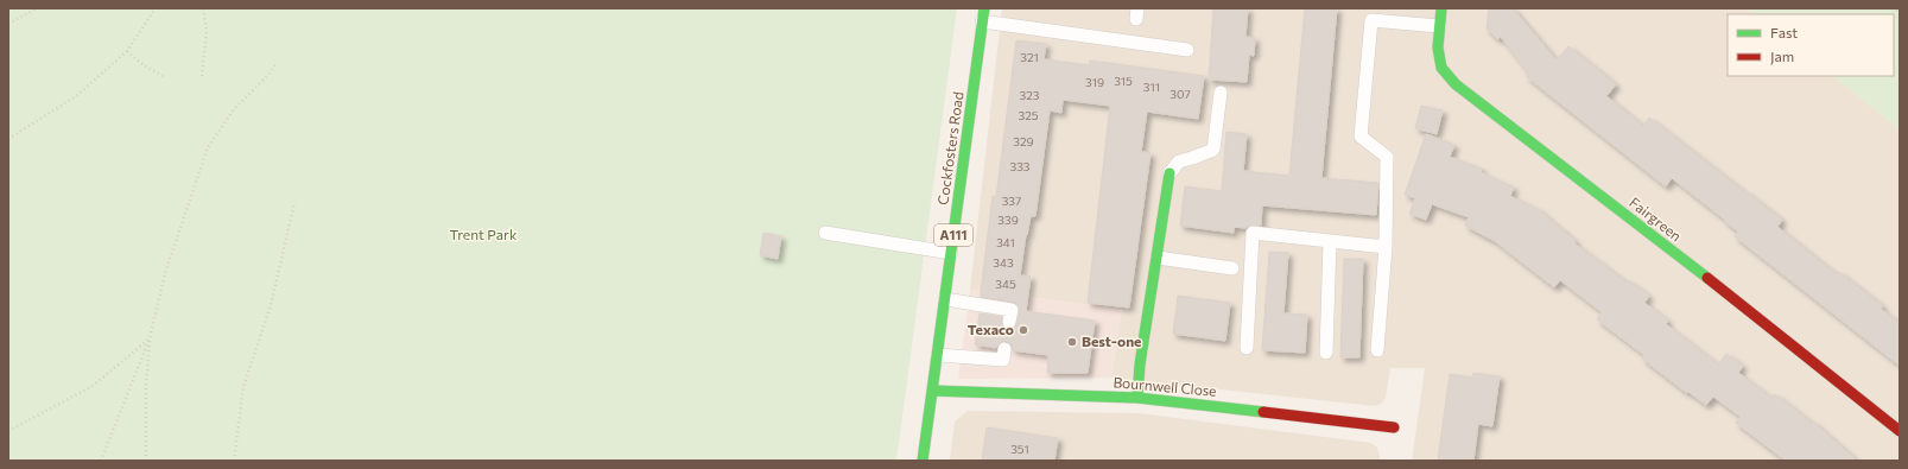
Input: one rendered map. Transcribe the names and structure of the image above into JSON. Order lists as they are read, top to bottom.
{
  "streets": {
    "street": [
      "Cockfosters Road",
      "Fairgreen",
      "A111",
      "Bournwell Close"
    ]
  },
  "crossings": [
    ["Cockfosters Road", "Bournwell Close"]
  ],
  "parks": ["Trent Park"],
  "places": ["Texaco", "Best-one"],
  "house_numbers": [
    "321",
    "315",
    "319",
    "311",
    "307",
    "323",
    "325",
    "329",
    "333",
    "337",
    "339",
    "341",
    "343",
    "345",
    "351"
  ],
  "legend": ["Fast", "Jam"]
}
